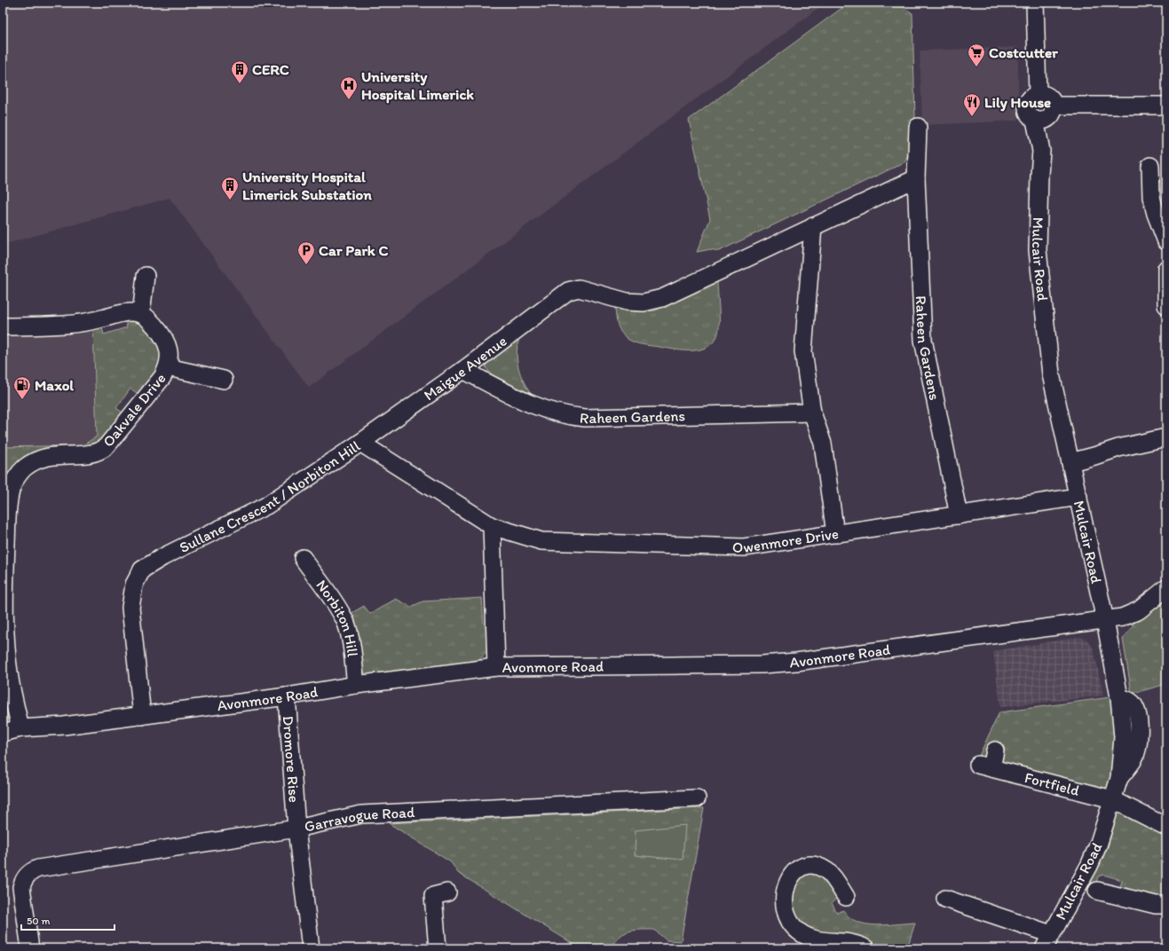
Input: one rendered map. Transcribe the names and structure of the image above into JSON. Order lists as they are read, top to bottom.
{
  "streets": {
    "street": [
      "Mulcair Road",
      "Raheen Gardens",
      "Maigue Avenue",
      "Oakvale Drive",
      "Sullane Crescent / Norbiton Hill",
      "Owenmore Drive",
      "Norbiton Hill",
      "Avonmore Road",
      "Dromore Rise",
      "Fortfield",
      "Garravogue Road"
    ]
  },
  "crossings": [
    ["Mulcair Road", "Owenmore Drive"],
    ["Mulcair Road", "Avonmore Road"],
    ["Mulcair Road", "Fortfield"],
    ["Raheen Gardens", "Maigue Avenue"],
    ["Raheen Gardens", "Owenmore Drive"],
    ["Maigue Avenue", "Sullane Crescent / Norbiton Hill"],
    ["Oakvale Drive", "Avonmore Road"],
    ["Sullane Crescent / Norbiton Hill", "Owenmore Drive"],
    ["Sullane Crescent / Norbiton Hill", "Avonmore Road"],
    ["Norbiton Hill", "Avonmore Road"],
    ["Avonmore Road", "Dromore Rise"],
    ["Dromore Rise", "Garravogue Road"]
  ],
  "places": {
    "supermarket": ["Costcutter"],
    "building": ["CERC", "University Hospital Limerick Substation"],
    "hospital": ["University Hospital Limerick"],
    "restaurant": ["Lily House"],
    "parking": ["Car Park C"],
    "fuel station": ["Maxol"]
  },
  "scale_bar": "50 m"
}
